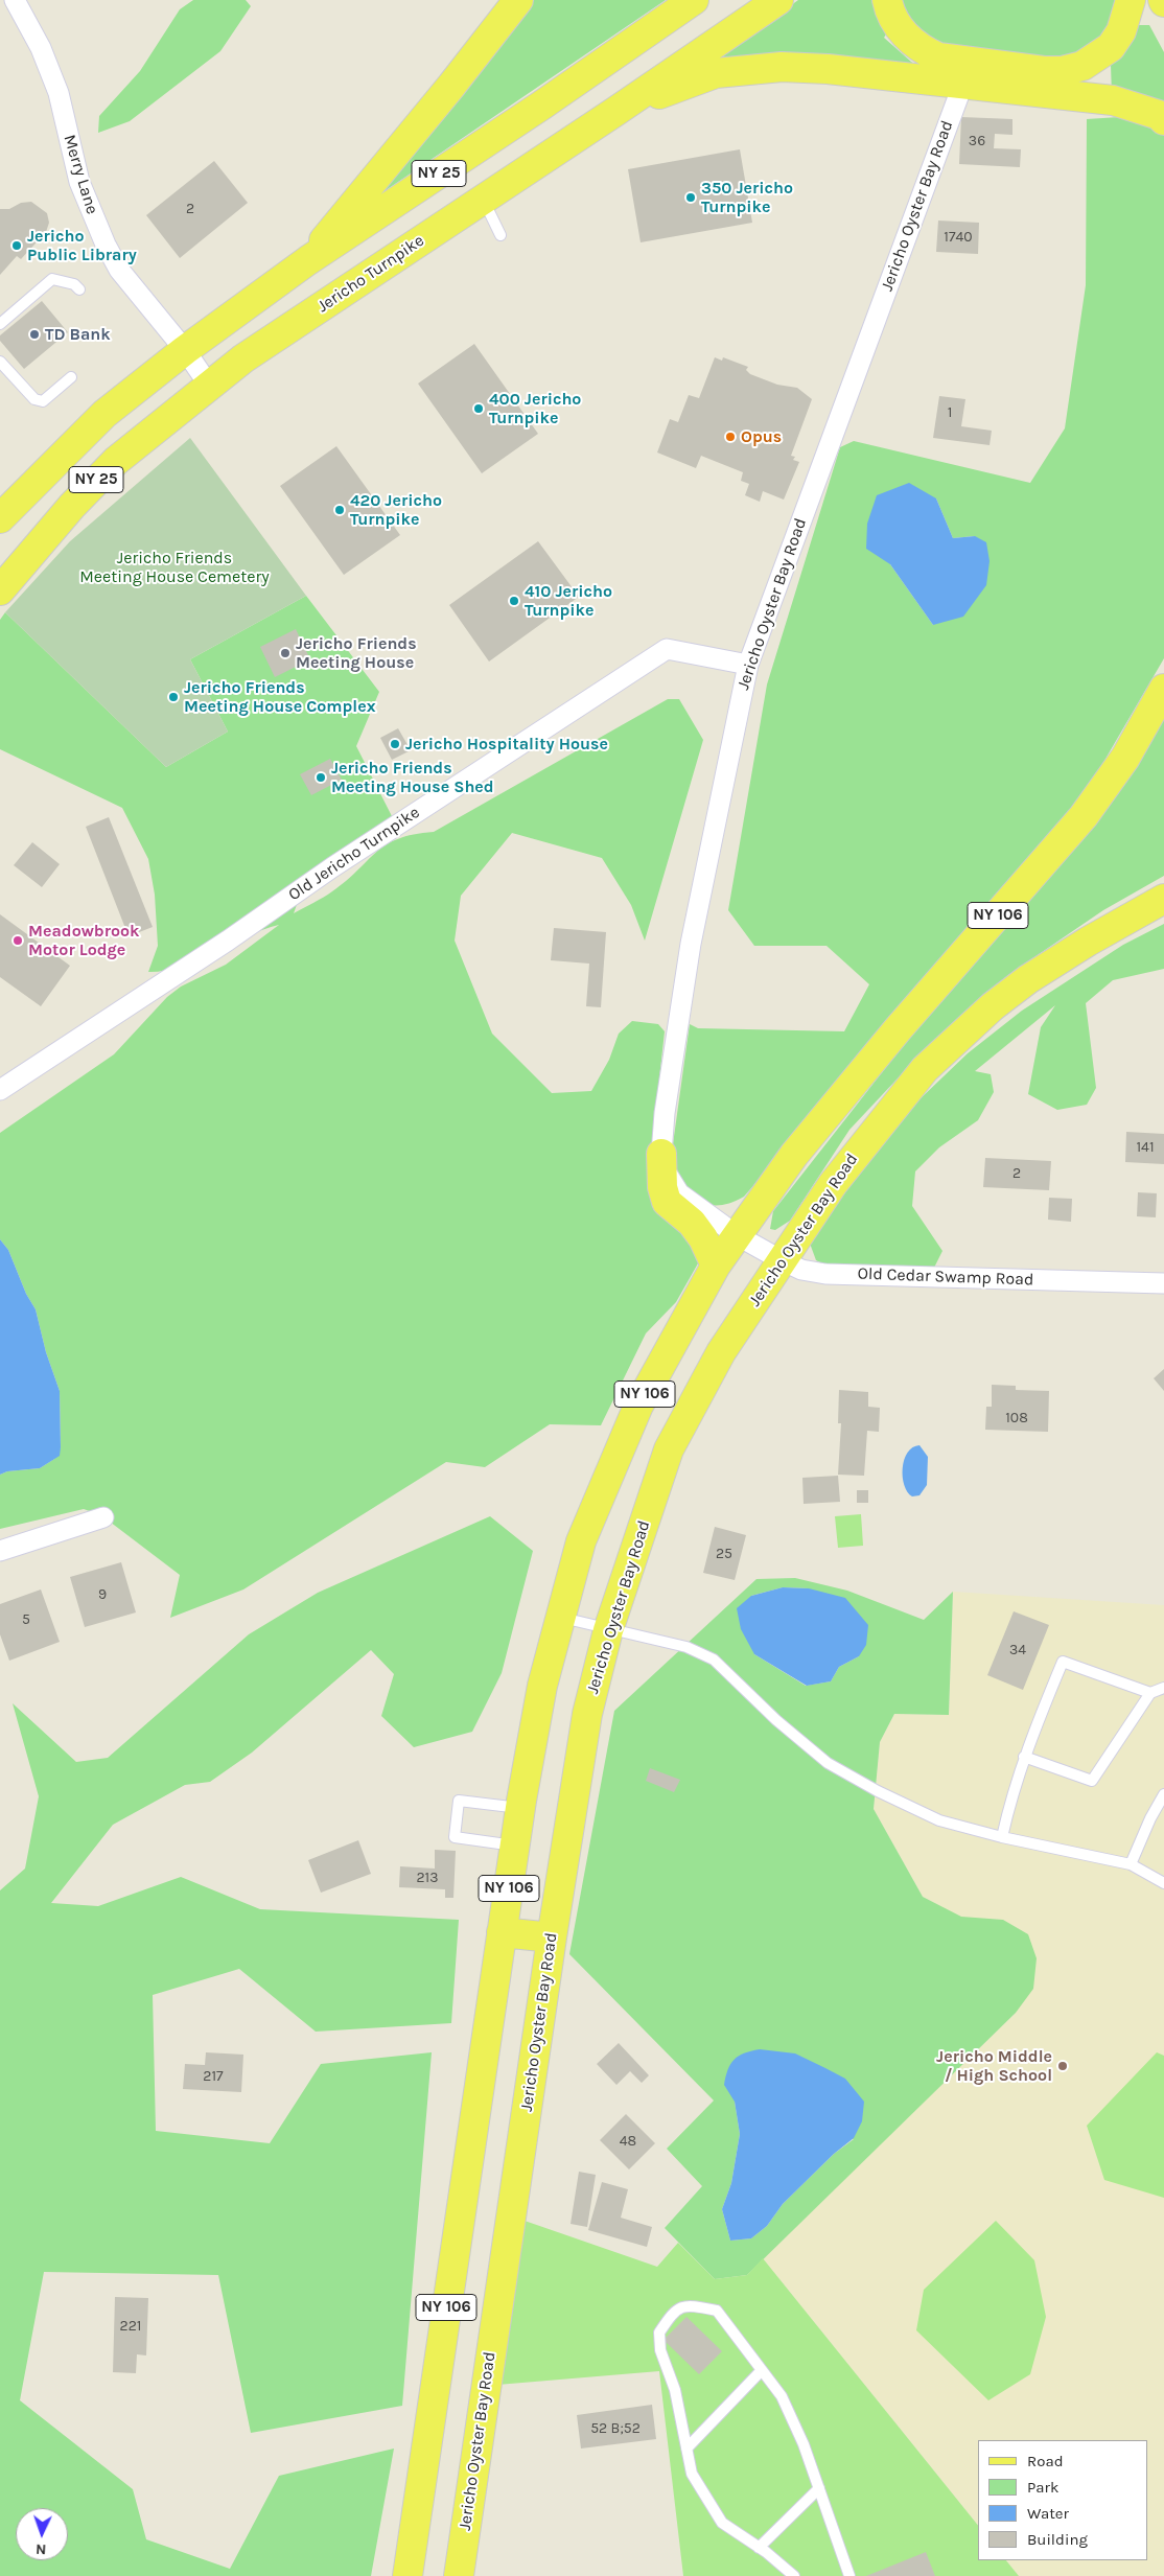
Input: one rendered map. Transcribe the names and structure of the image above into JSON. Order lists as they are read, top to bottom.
{
  "streets": {
    "main road": [
      "NY 25",
      "Jericho Oyster Bay Road",
      "Jericho Turnpike",
      "NY 106"
    ],
    "street": ["Merry Lane", "Old Jericho Turnpike", "Old Cedar Swamp Road"]
  },
  "crossings": [
    ["NY 25", "Merry Lane"],
    ["Merry Lane", "Jericho Turnpike"],
    ["Jericho Oyster Bay Road", "Old Jericho Turnpike"],
    ["Jericho Oyster Bay Road", "NY 106"],
    ["Jericho Oyster Bay Road", "Old Cedar Swamp Road"],
    ["NY 106", "Old Cedar Swamp Road"]
  ],
  "parks": ["Jericho Friends Meeting House Cemetery"],
  "places": [
    "350 Jericho Turnpike",
    "Jericho Public Library",
    "TD Bank",
    "400 Jericho Turnpike",
    "Opus",
    "420 Jericho Turnpike",
    "410 Jericho Turnpike",
    "Jericho Friends Meeting House",
    "Jericho Friends Meeting House Complex",
    "Jericho Hospitality House",
    "Jericho Friends Meeting House Shed",
    "Meadowbrook Motor Lodge",
    "Jericho Middle / High School"
  ],
  "house_numbers": [
    "36",
    "2",
    "1740",
    "1",
    "141",
    "2",
    "108",
    "25",
    "9",
    "5",
    "34",
    "213",
    "217",
    "48",
    "221",
    "52 B;52"
  ],
  "legend": [
    "Road",
    "Park",
    "Water",
    "Building"
  ],
  "north": "bottom"
}
